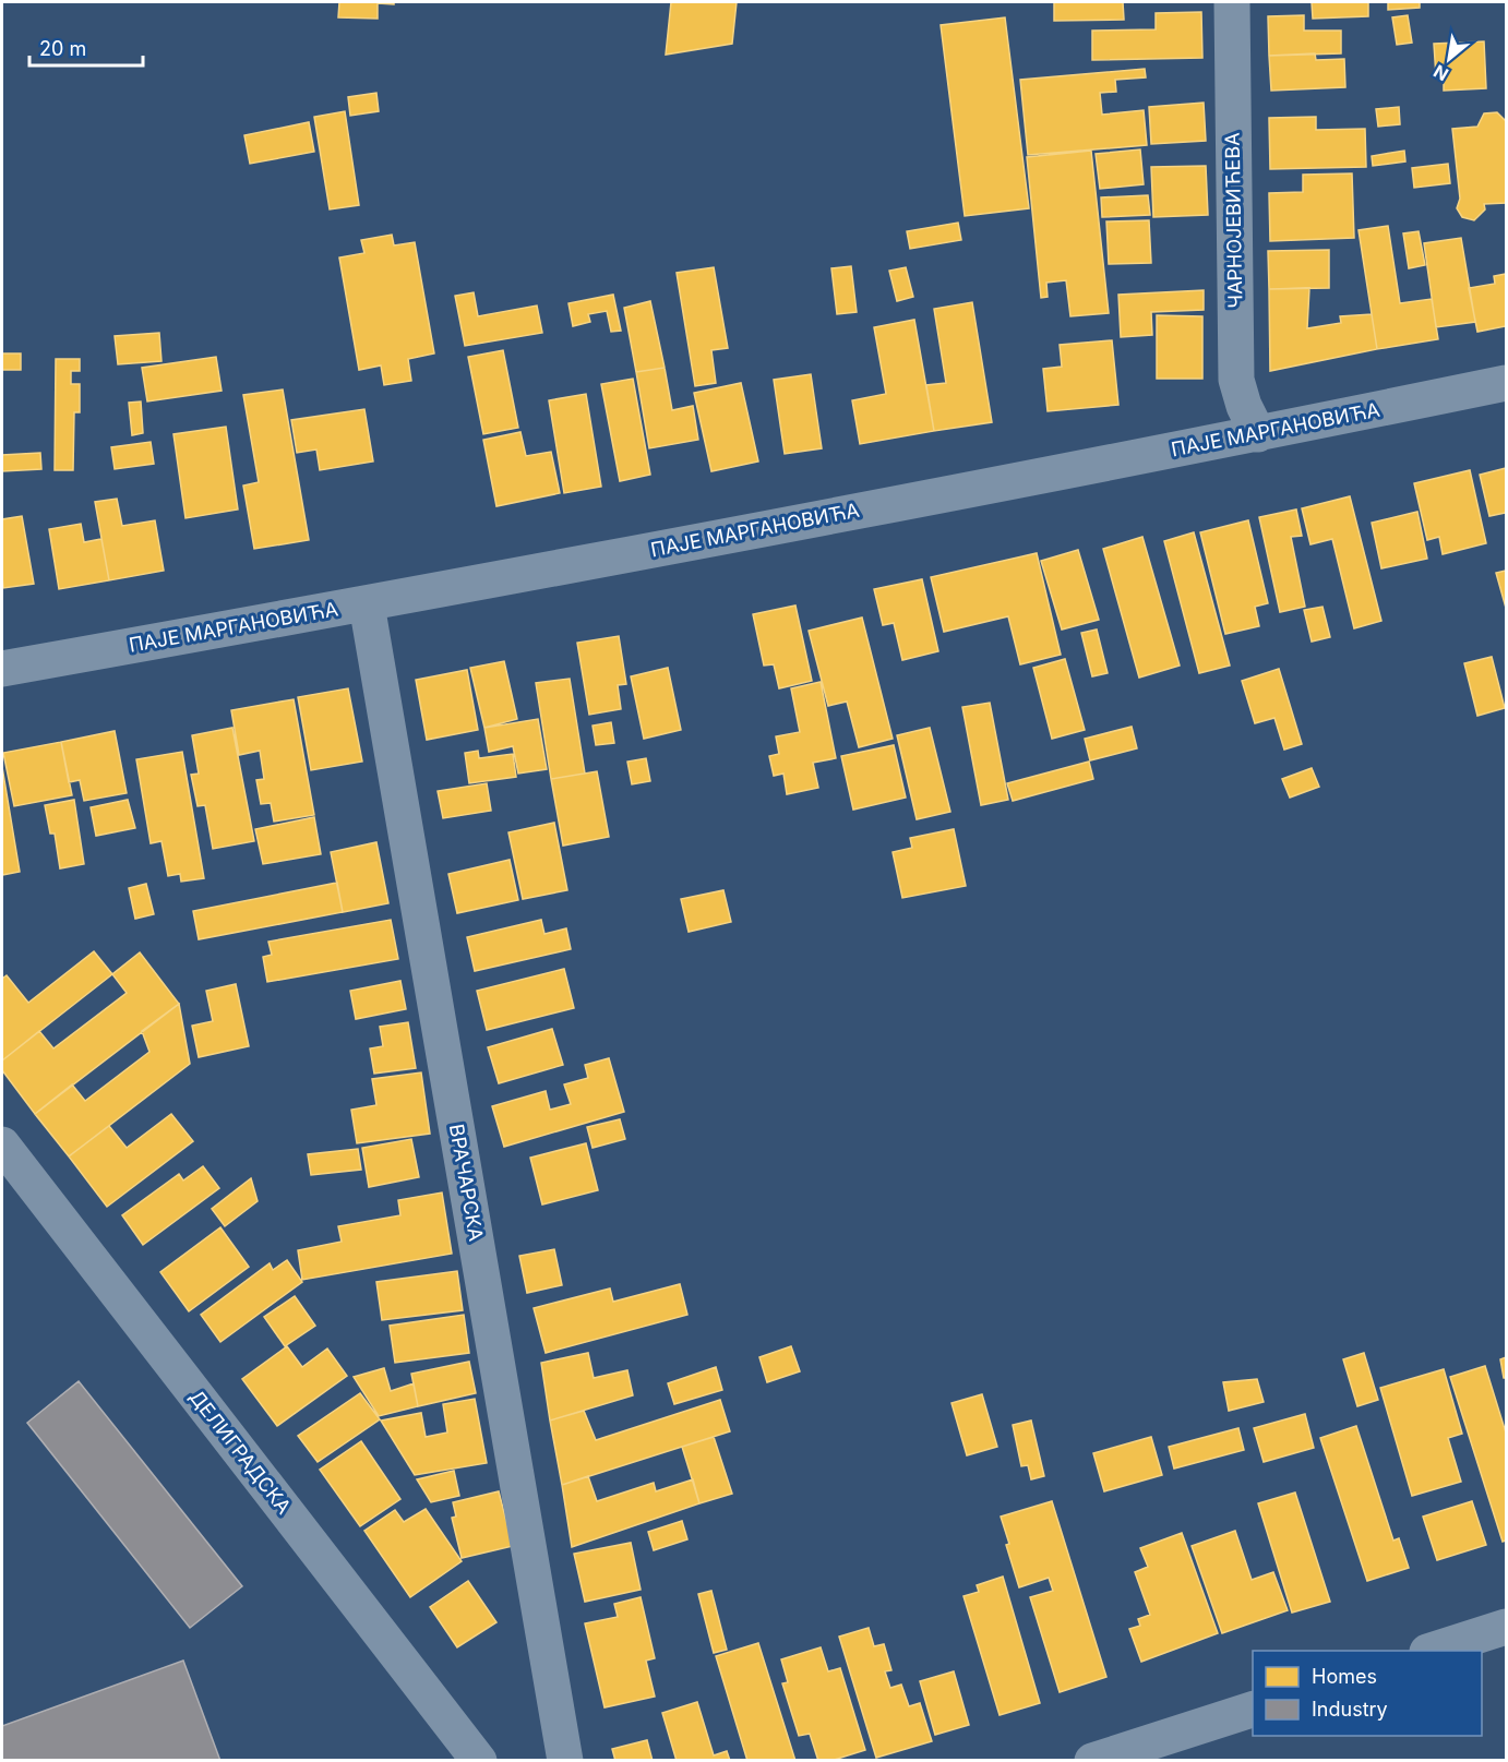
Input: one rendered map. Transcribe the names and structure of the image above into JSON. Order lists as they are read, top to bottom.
{
  "streets": {
    "street": [
      "ЧАРНОЈЕВИЋЕВА",
      "ПАЈЕ МАРГАНОВИЋА",
      "ВРАЧАРСКА",
      "ДЕЛИГРАДСКА"
    ]
  },
  "crossings": [
    ["ЧАРНОЈЕВИЋЕВА", "ПАЈЕ МАРГАНОВИЋА"],
    ["ПАЈЕ МАРГАНОВИЋА", "ВРАЧАРСКА"]
  ],
  "legend": ["Homes", "Industry"],
  "scale_bar": "20 m",
  "north": "bottom left"
}
